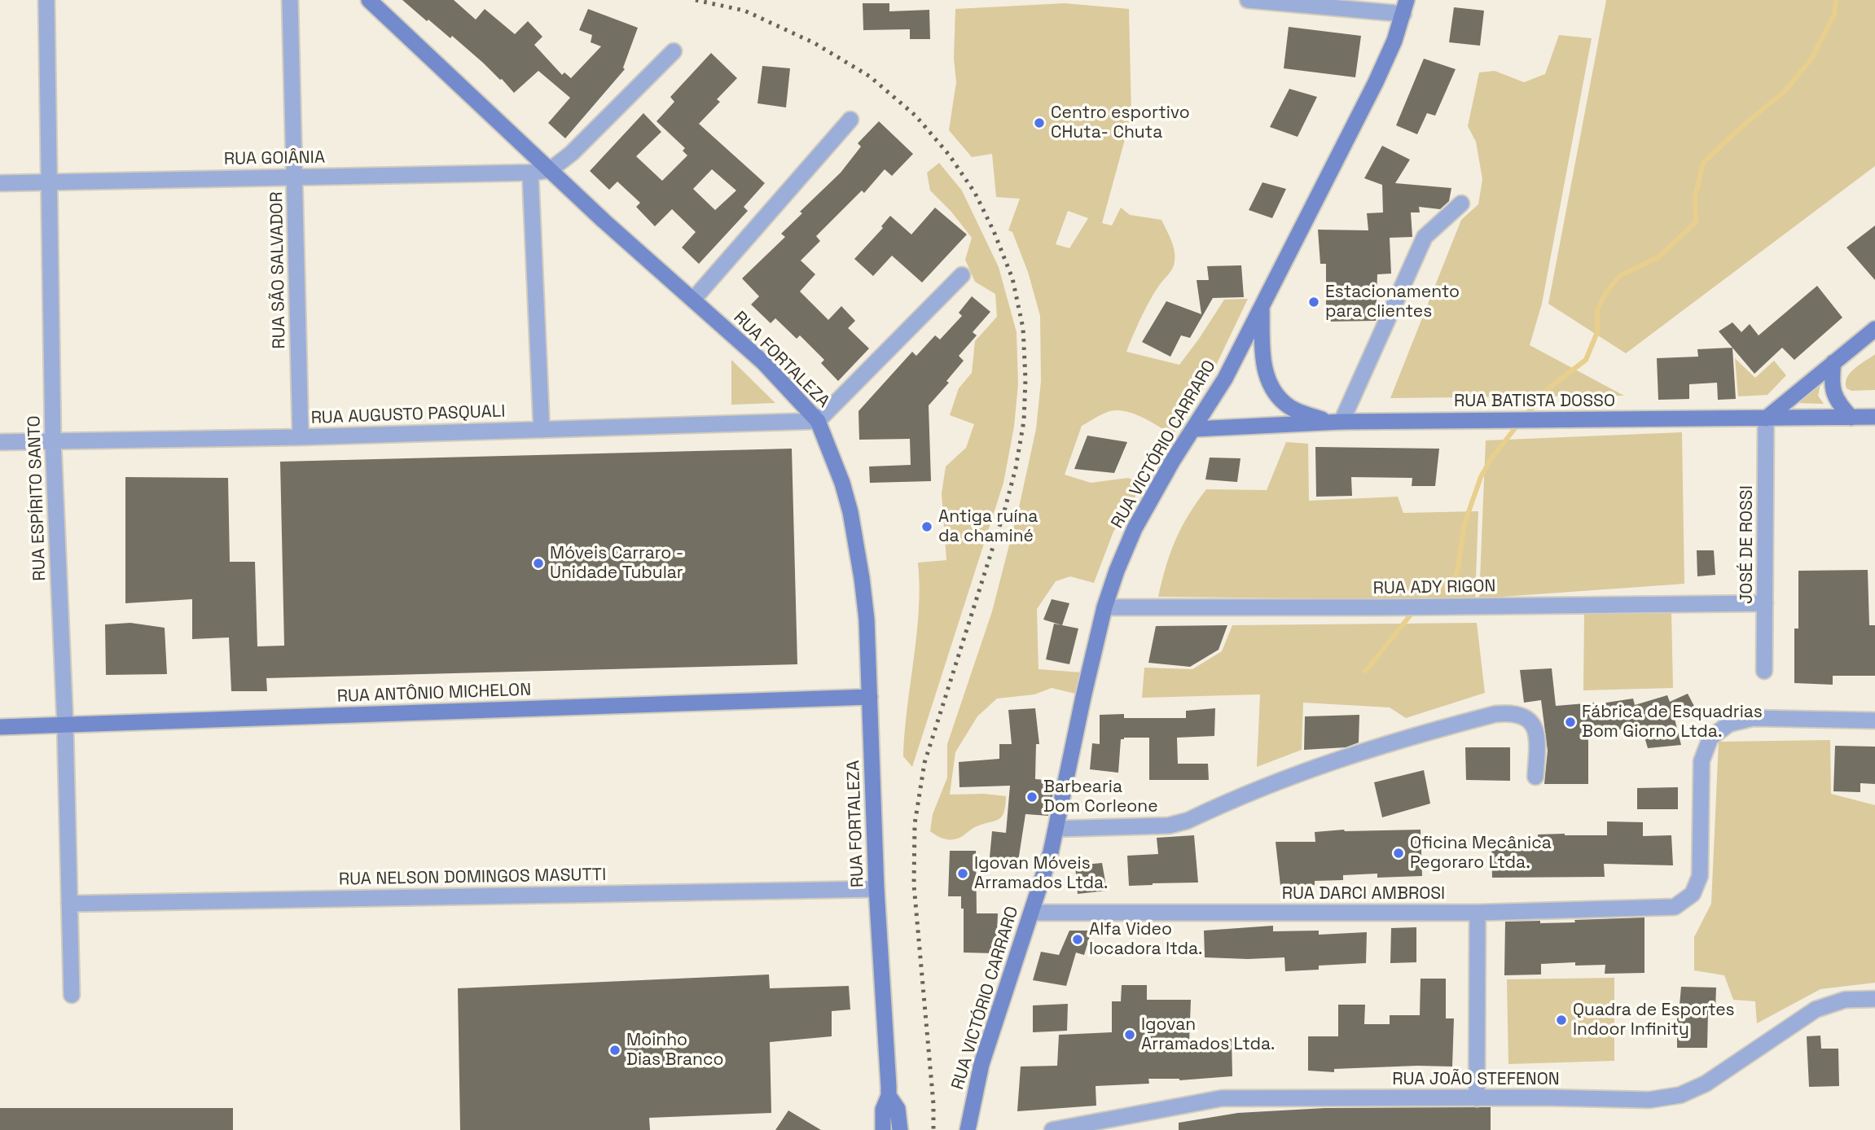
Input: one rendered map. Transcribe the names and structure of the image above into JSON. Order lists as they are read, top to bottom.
{
  "streets": {
    "main road": [
      "RUA FORTALEZA",
      "RUA BATISTA DOSSO",
      "RUA VICTÓRIO CARRARO",
      "RUA ANTÔNIO MICHELON"
    ],
    "street": [
      "RUA GOIÂNIA",
      "RUA SÃO SALVADOR",
      "RUA AUGUSTO PASQUALI",
      "RUA ESPÍRITO SANTO",
      "JOSÉ DE ROSSI",
      "RUA ADY RIGON",
      "RUA NELSON DOMINGOS MASUTTI",
      "RUA DARCI AMBROSI",
      "RUA JOÃO STEFENON"
    ]
  },
  "crossings": [
    ["RUA GOIÂNIA", "RUA SÃO SALVADOR"],
    ["RUA GOIÂNIA", "RUA FORTALEZA"],
    ["RUA GOIÂNIA", "RUA ESPÍRITO SANTO"],
    ["RUA SÃO SALVADOR", "RUA AUGUSTO PASQUALI"],
    ["RUA FORTALEZA", "RUA AUGUSTO PASQUALI"],
    ["RUA FORTALEZA", "RUA ANTÔNIO MICHELON"],
    ["RUA FORTALEZA", "RUA NELSON DOMINGOS MASUTTI"],
    ["RUA BATISTA DOSSO", "RUA VICTÓRIO CARRARO"],
    ["RUA BATISTA DOSSO", "JOSÉ DE ROSSI"],
    ["RUA AUGUSTO PASQUALI", "RUA ESPÍRITO SANTO"],
    ["RUA VICTÓRIO CARRARO", "RUA ADY RIGON"],
    ["RUA VICTÓRIO CARRARO", "RUA DARCI AMBROSI"],
    ["RUA ESPÍRITO SANTO", "RUA ANTÔNIO MICHELON"],
    ["RUA ESPÍRITO SANTO", "RUA NELSON DOMINGOS MASUTTI"],
    ["JOSÉ DE ROSSI", "RUA ADY RIGON"]
  ],
  "places": [
    "Centro esportivo CHuta- Chuta",
    "Estacionamento para clientes",
    "Antiga ruína da chaminé",
    "Móveis Carraro - Unidade Tubular",
    "Fábrica de Esquadrias Bom Giorno Ltda.",
    "Barbearia Dom Corleone",
    "Oficina Mecânica Pegoraro Ltda.",
    "Igovan Móveis Arramados Ltda.",
    "Alfa Video locadora ltda.",
    "Quadra de Esportes Indoor Infinity",
    "Igovan Arramados Ltda.",
    "Moinho Dias Branco"
  ]
}
